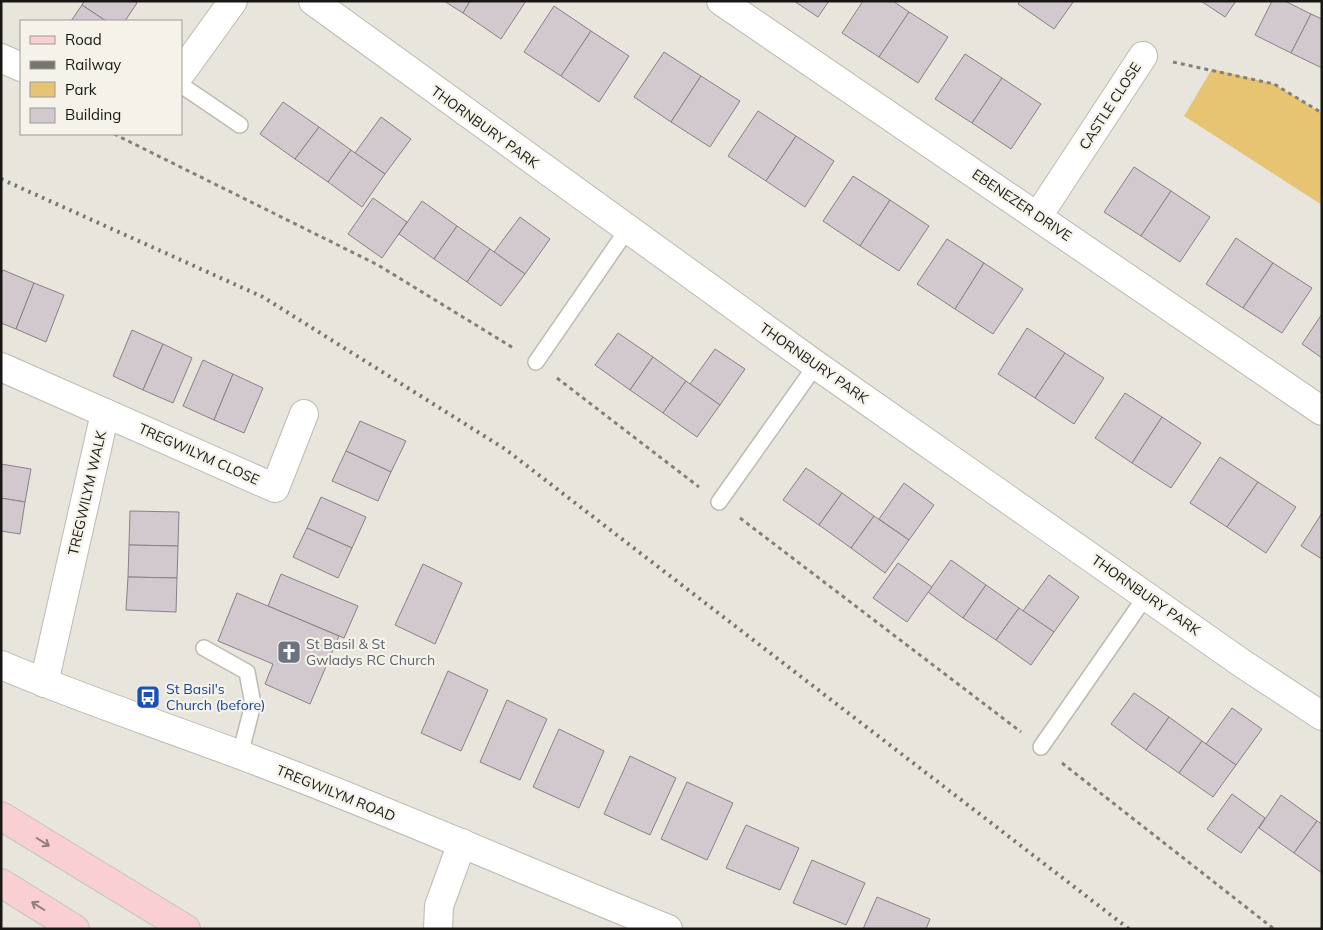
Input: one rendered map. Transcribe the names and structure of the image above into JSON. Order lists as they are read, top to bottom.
{
  "streets": {
    "street": [
      "CASTLE CLOSE",
      "THORNBURY PARK",
      "EBENEZER DRIVE",
      "TREGWILYM CLOSE",
      "TREGWILYM WALK",
      "TREGWILYM ROAD"
    ]
  },
  "crossings": [
    ["CASTLE CLOSE", "EBENEZER DRIVE"],
    ["TREGWILYM CLOSE", "TREGWILYM WALK"],
    ["TREGWILYM WALK", "TREGWILYM ROAD"]
  ],
  "places": {
    "church": ["St Basil & St Gwladys RC Church"],
    "bus stop": ["St Basil's Church (before)"]
  },
  "legend": [
    "Road",
    "Railway",
    "Park",
    "Building"
  ]
}
